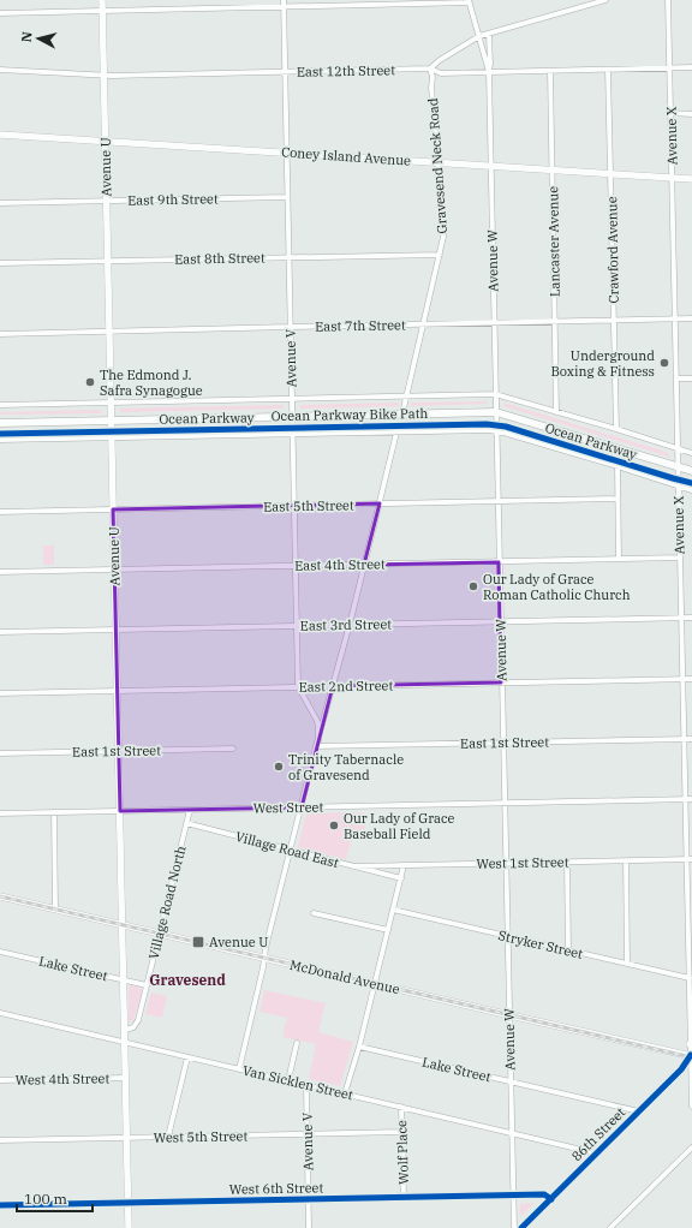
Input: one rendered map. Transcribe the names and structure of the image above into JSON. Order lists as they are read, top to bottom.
{
  "streets": {
    "main road": [
      "Coney Island Avenue",
      "Avenue U",
      "Ocean Parkway",
      "McDonald Avenue",
      "86th Street"
    ],
    "street": [
      "East 12th Street",
      "Avenue X",
      "Gravesend Neck Road",
      "East 9th Street",
      "Lancaster Avenue",
      "Crawford Avenue",
      "East 8th Street",
      "Avenue W",
      "East 7th Street",
      "Avenue V",
      "East 5th Street",
      "East 4th Street",
      "East 3rd Street",
      "East 2nd Street",
      "East 1st Street",
      "West Street",
      "Village Road East",
      "West 1st Street",
      "Village Road North",
      "Stryker Street",
      "Lake Street",
      "West 4th Street",
      "Van Sicklen Street",
      "West 5th Street",
      "Wolf Place",
      "West 6th Street"
    ],
    "cycle path": ["Ocean Parkway Bike Path"]
  },
  "crossings": [
    ["East 12th Street", "Avenue X"],
    ["East 12th Street", "Gravesend Neck Road"],
    ["East 12th Street", "Avenue U"],
    ["East 12th Street", "Lancaster Avenue"],
    ["East 12th Street", "Crawford Avenue"],
    ["East 12th Street", "Avenue W"],
    ["East 12th Street", "Avenue V"],
    ["Avenue X", "Coney Island Avenue"],
    ["Avenue X", "East 7th Street"],
    ["Avenue X", "Ocean Parkway"],
    ["Avenue X", "East 4th Street"],
    ["Avenue X", "East 3rd Street"],
    ["Avenue X", "East 2nd Street"],
    ["Avenue X", "East 1st Street"],
    ["Avenue X", "West Street"],
    ["Avenue X", "West 1st Street"],
    ["Avenue X", "Stryker Street"],
    ["Avenue X", "McDonald Avenue"],
    ["Avenue X", "86th Street"],
    ["Coney Island Avenue", "Gravesend Neck Road"],
    ["Coney Island Avenue", "Avenue U"],
    ["Coney Island Avenue", "Lancaster Avenue"],
    ["Coney Island Avenue", "Crawford Avenue"],
    ["Coney Island Avenue", "Avenue W"],
    ["Coney Island Avenue", "Avenue V"],
    ["Gravesend Neck Road", "East 8th Street"],
    ["Gravesend Neck Road", "East 7th Street"],
    ["Gravesend Neck Road", "Ocean Parkway"],
    ["Avenue U", "East 9th Street"],
    ["Avenue U", "East 8th Street"],
    ["Avenue U", "East 7th Street"],
    ["Avenue U", "Ocean Parkway"],
    ["Avenue U", "East 5th Street"],
    ["Avenue U", "East 4th Street"],
    ["Avenue U", "East 3rd Street"],
    ["Avenue U", "East 2nd Street"],
    ["Avenue U", "East 1st Street"],
    ["Avenue U", "West Street"],
    ["Avenue U", "Village Road North"],
    ["Avenue U", "Lake Street"],
    ["Avenue U", "McDonald Avenue"],
    ["Avenue U", "West 4th Street"],
    ["Avenue U", "Van Sicklen Street"],
    ["Avenue U", "West 5th Street"],
    ["Avenue U", "West 6th Street"],
    ["East 9th Street", "Avenue V"],
    ["Lancaster Avenue", "East 7th Street"],
    ["Lancaster Avenue", "Ocean Parkway"],
    ["Crawford Avenue", "East 7th Street"],
    ["Crawford Avenue", "Ocean Parkway"],
    ["East 8th Street", "Avenue V"],
    ["Avenue W", "East 7th Street"],
    ["Avenue W", "Ocean Parkway"],
    ["Avenue W", "East 5th Street"],
    ["Avenue W", "East 4th Street"],
    ["Avenue W", "East 3rd Street"],
    ["Avenue W", "East 2nd Street"],
    ["Avenue W", "East 1st Street"],
    ["Avenue W", "West Street"],
    ["Avenue W", "West 1st Street"],
    ["Avenue W", "Stryker Street"],
    ["Avenue W", "Lake Street"],
    ["Avenue W", "McDonald Avenue"],
    ["Avenue W", "Van Sicklen Street"],
    ["Avenue W", "West 6th Street"],
    ["East 7th Street", "Avenue V"],
    ["Avenue V", "Ocean Parkway"],
    ["Avenue V", "East 5th Street"],
    ["Avenue V", "East 4th Street"],
    ["Avenue V", "East 3rd Street"],
    ["Avenue V", "East 2nd Street"],
    ["Avenue V", "East 1st Street"],
    ["Avenue V", "Van Sicklen Street"],
    ["Avenue V", "West 5th Street"],
    ["Avenue V", "West 6th Street"],
    ["Village Road East", "West 1st Street"],
    ["Village Road East", "Village Road North"],
    ["Village Road North", "Lake Street"],
    ["Village Road North", "McDonald Avenue"],
    ["Lake Street", "86th Street"],
    ["McDonald Avenue", "86th Street"],
    ["Van Sicklen Street", "86th Street"],
    ["Van Sicklen Street", "Wolf Place"],
    ["86th Street", "West 6th Street"],
    ["West 5th Street", "Wolf Place"],
    ["Wolf Place", "West 6th Street"]
  ],
  "districts": ["Gravesend"],
  "places": {
    "other": [
      "Underground Boxing & Fitness",
      "The Edmond J. Safra Synagogue",
      "Our Lady of Grace Roman Catholic Church",
      "Trinity Tabernacle of Gravesend",
      "Our Lady of Grace Baseball Field"
    ],
    "transit": ["Avenue U"]
  },
  "scale_bar": "100 m",
  "north": "left"
}
